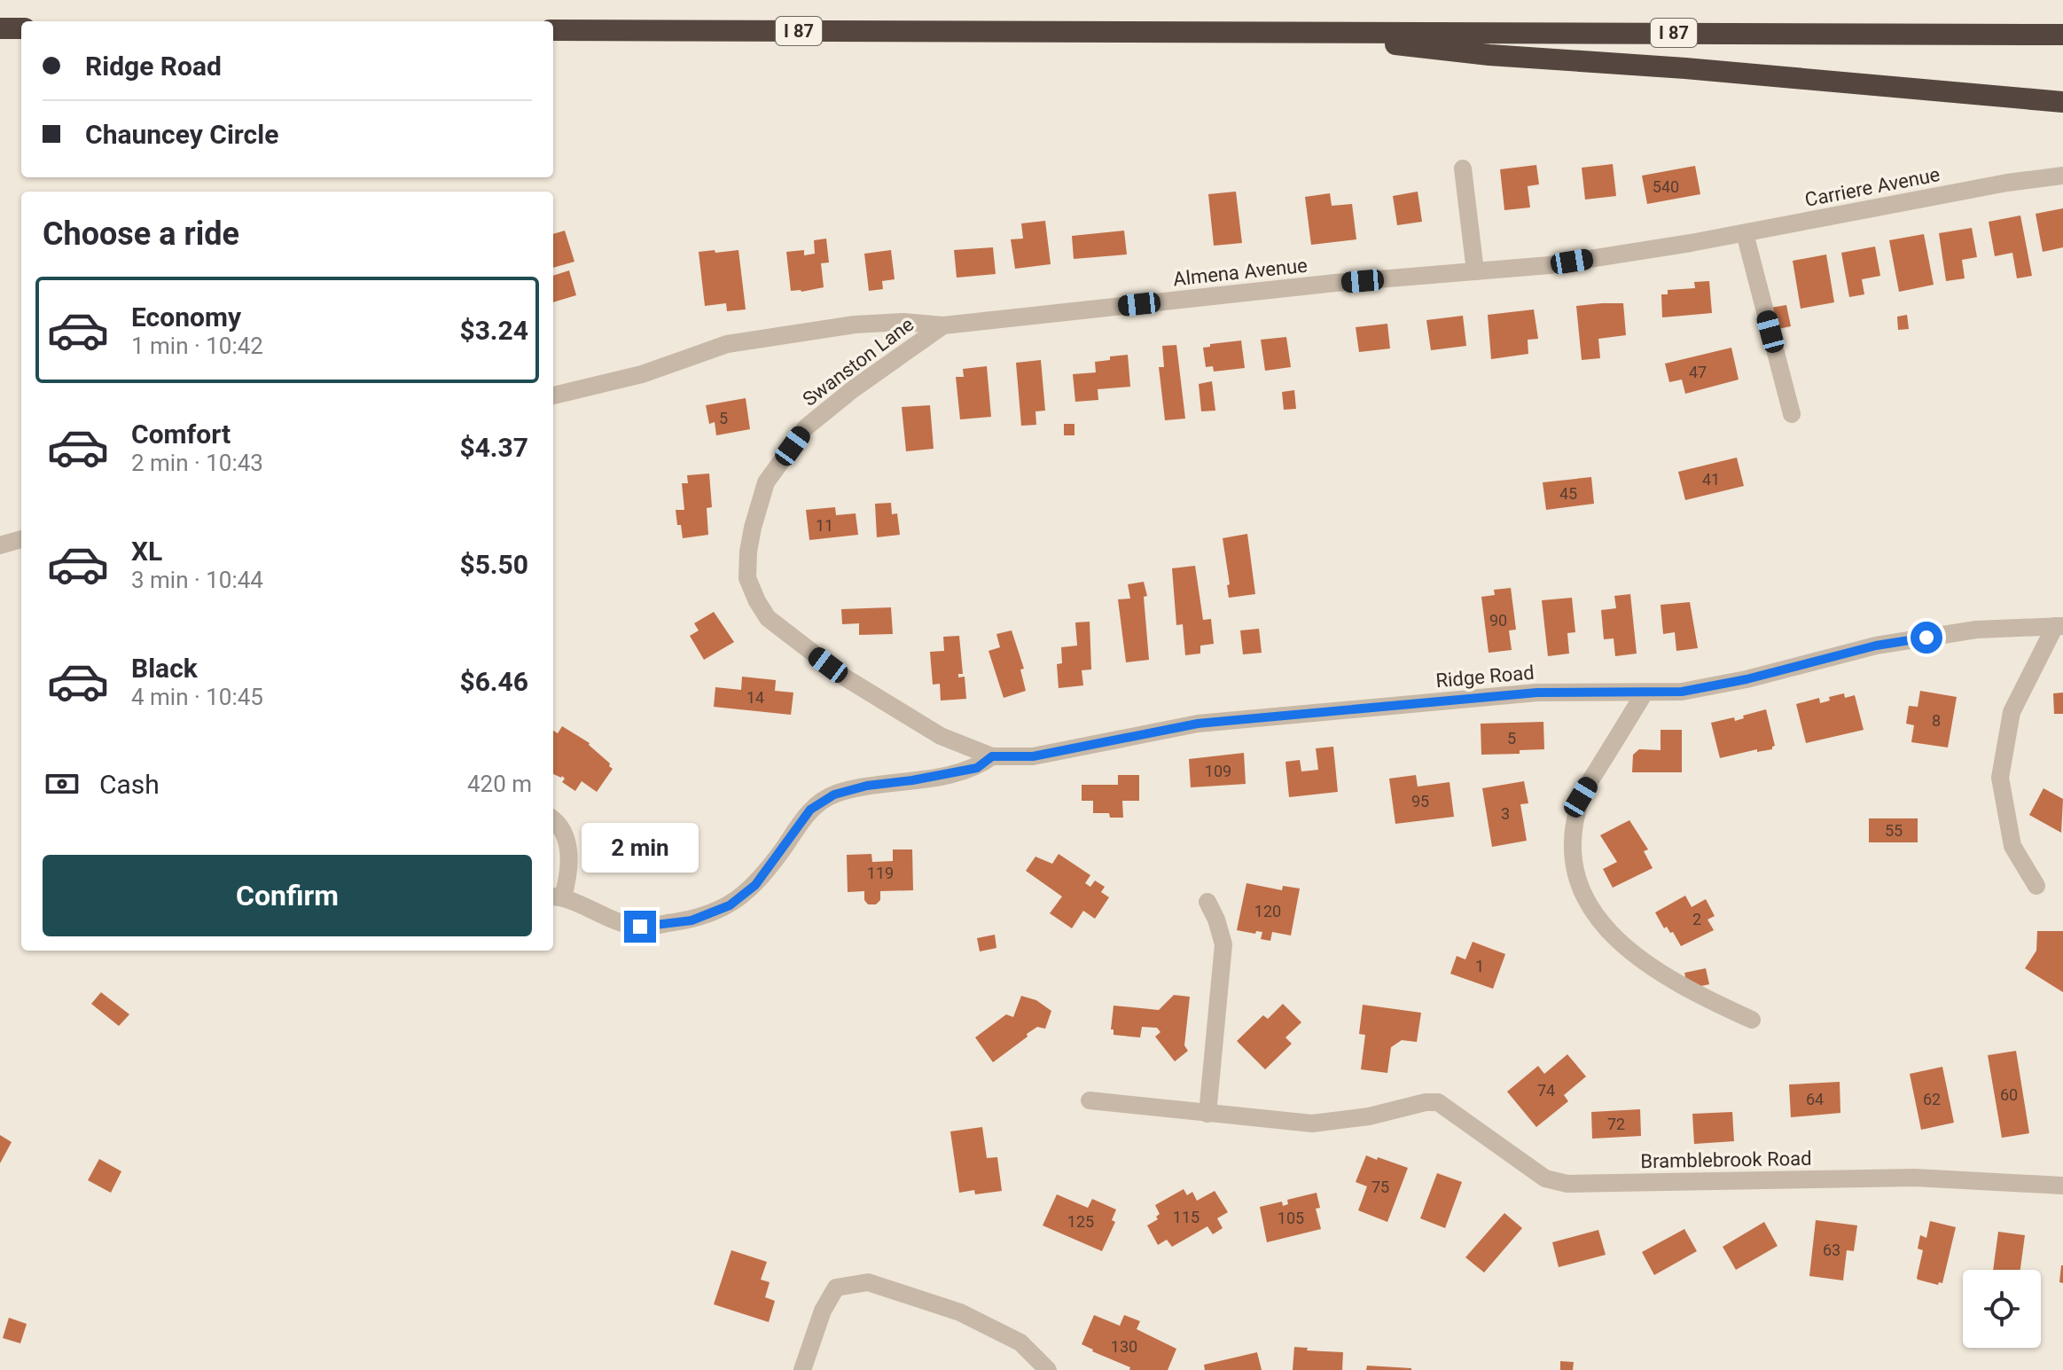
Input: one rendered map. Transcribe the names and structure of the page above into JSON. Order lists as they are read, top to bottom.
{
  "streets": {
    "highway": ["I 87"],
    "street": [
      "Carriere Avenue",
      "Almena Avenue",
      "Swanston Lane",
      "Ridge Road",
      "Bramblebrook Road"
    ]
  },
  "crossings": [
    ["Carriere Avenue", "Almena Avenue"],
    ["Almena Avenue", "Swanston Lane"],
    ["Swanston Lane", "Ridge Road"]
  ],
  "house_numbers": [
    "540",
    "47",
    "5",
    "41",
    "45",
    "11",
    "90",
    "14",
    "8",
    "5",
    "109",
    "95",
    "3",
    "55",
    "119",
    "120",
    "2",
    "1",
    "74",
    "60",
    "64",
    "62",
    "72",
    "75",
    "115",
    "105",
    "125",
    "63",
    "130"
  ],
  "page": {
    "banner": ["Ridge Road", "Chauncey Circle"],
    "heading": "Choose a ride",
    "list": [
      {
        "name": "Economy",
        "note": "1 min · 10:42",
        "value": "$3.24"
      },
      {
        "name": "Comfort",
        "note": "2 min · 10:43",
        "value": "$4.37"
      },
      {
        "name": "XL",
        "note": "3 min · 10:44",
        "value": "$5.50"
      },
      {
        "name": "Black",
        "note": "4 min · 10:45",
        "value": "$6.46"
      }
    ],
    "pay": ["Cash", "420 m"],
    "bubble": "2 min",
    "buttons": "Confirm"
  }
}
